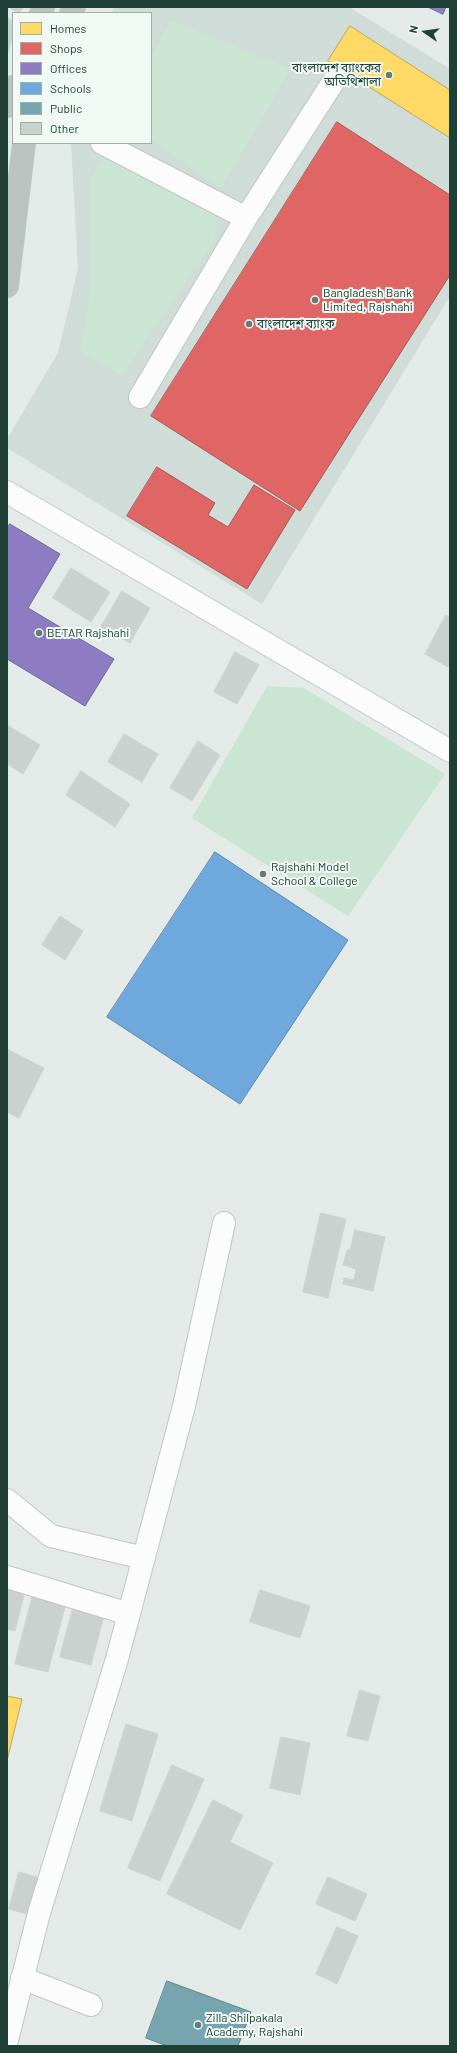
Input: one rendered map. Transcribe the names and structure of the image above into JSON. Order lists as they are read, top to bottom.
{
  "places": [
    "বাংলাদেশ ব্যাংকের অতিথিশালা",
    "Bangladesh Bank Limited, Rajshahi",
    "বাংলাদেশ ব্যাংক",
    "BETAR Rajshahi",
    "Rajshahi Model School & College",
    "Zilla Shilpakala Academy, Rajshahi"
  ],
  "legend": [
    "Homes",
    "Shops",
    "Offices",
    "Schools",
    "Public",
    "Other"
  ],
  "north": "left"
}
